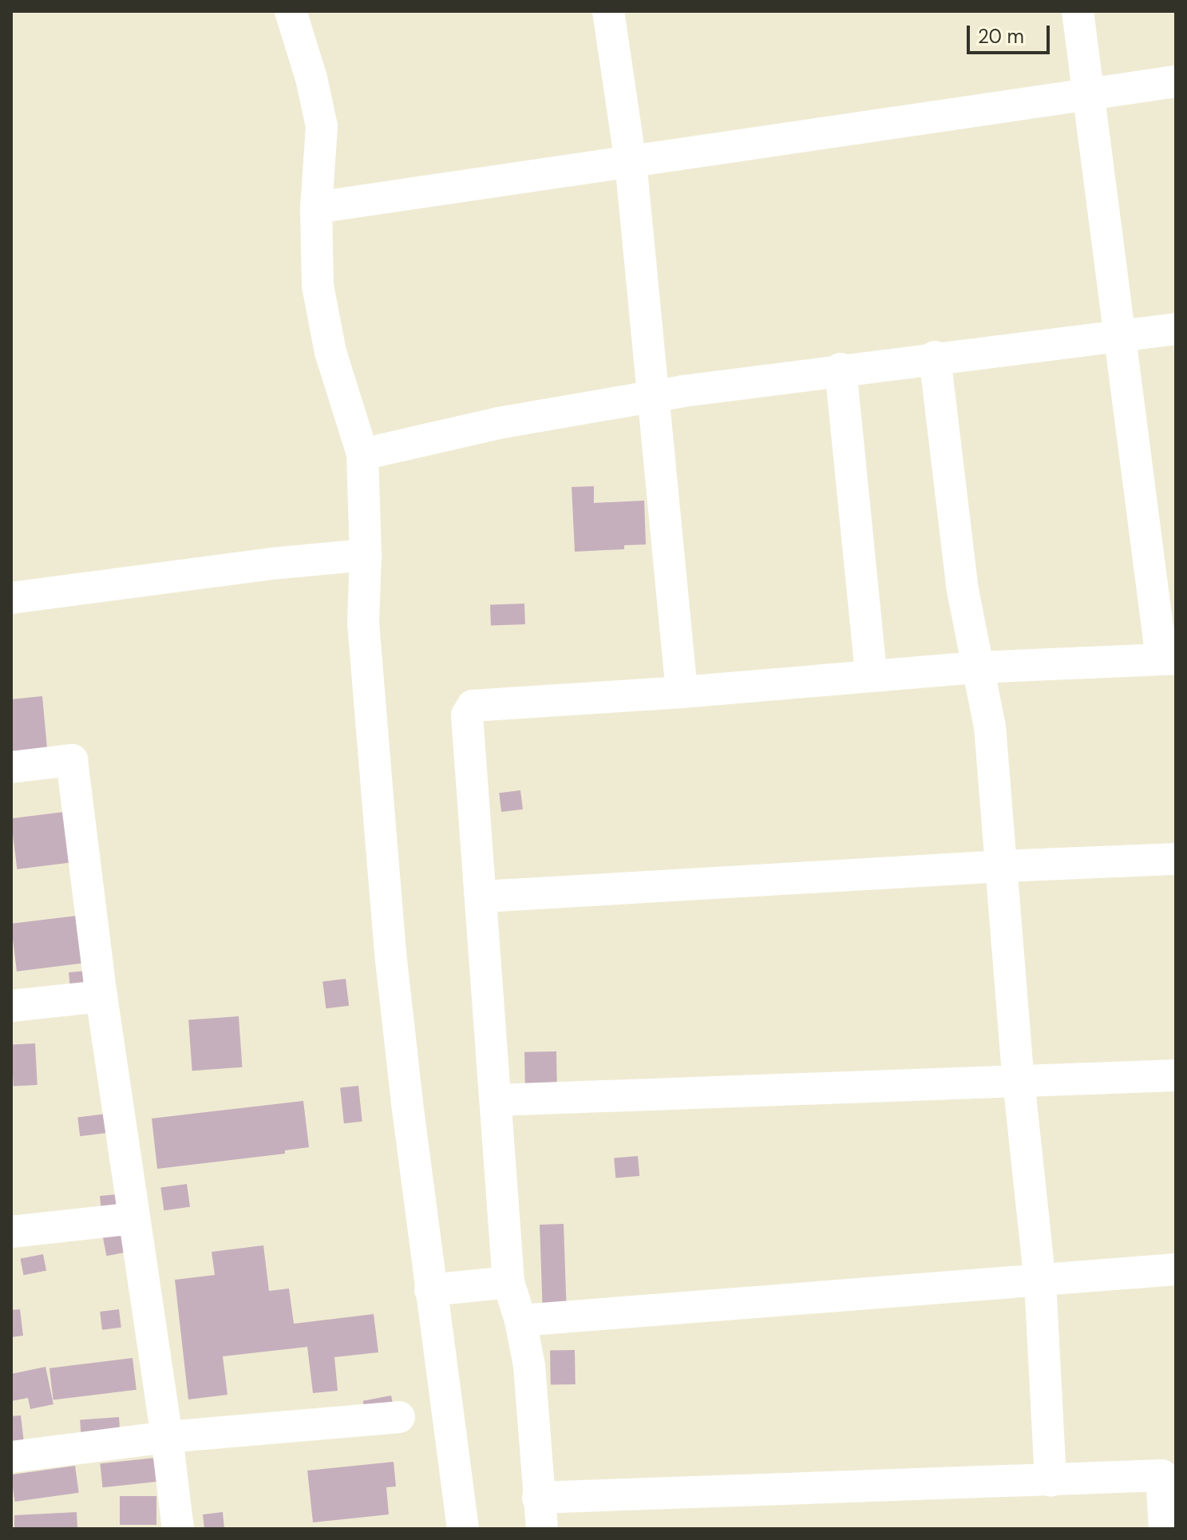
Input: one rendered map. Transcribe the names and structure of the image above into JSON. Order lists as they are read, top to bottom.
{
  "scale_bar": "20 m"
}
